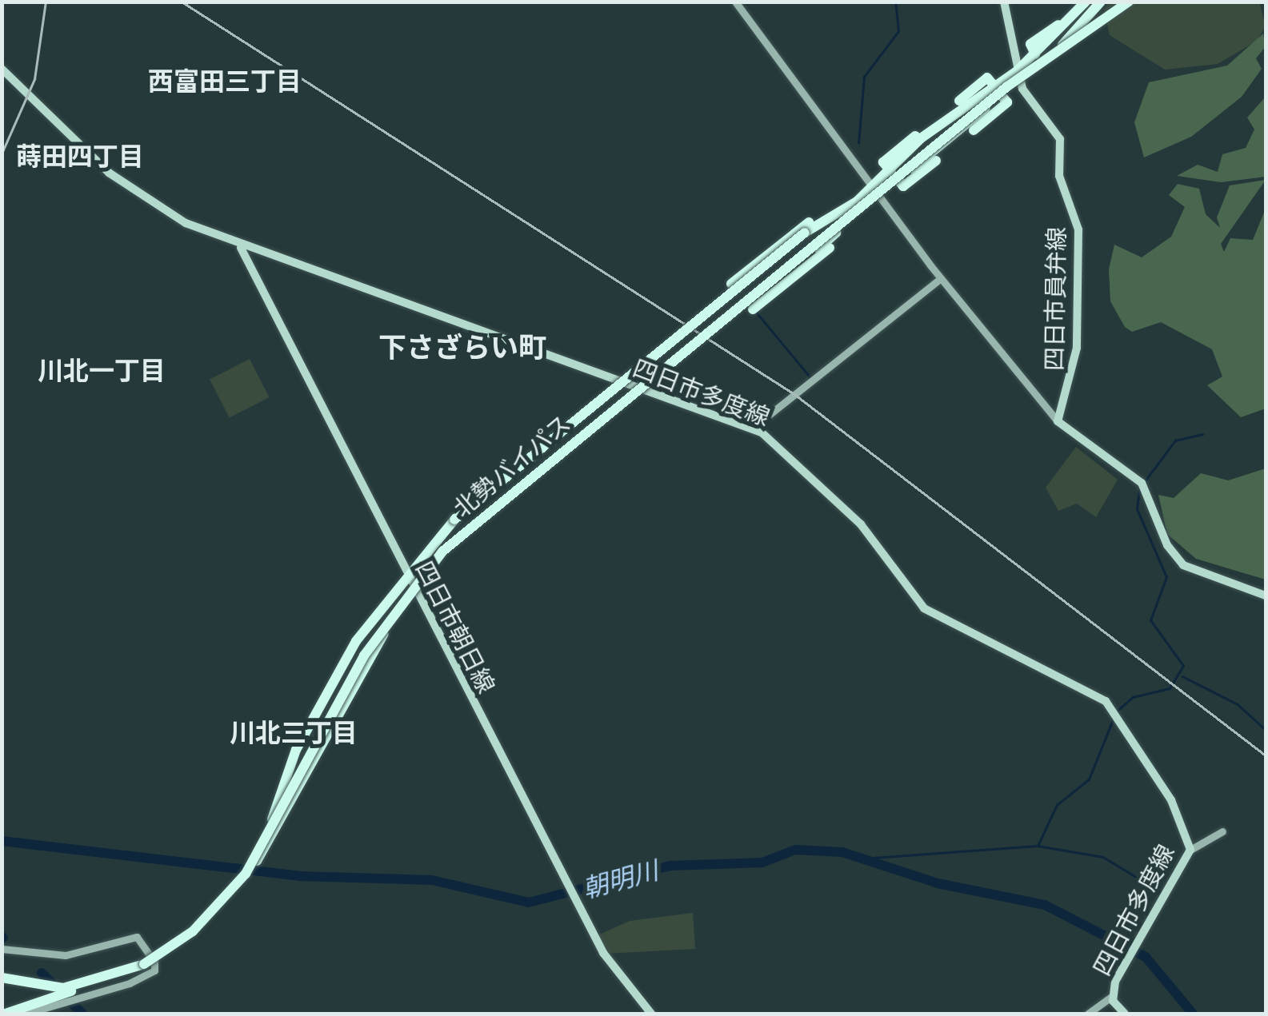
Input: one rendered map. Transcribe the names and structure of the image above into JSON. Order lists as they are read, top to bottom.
{
  "streets": {
    "highway": ["北勢バイパス"],
    "main road": ["四日市員弁線", "四日市多度線", "四日市朝日線"]
  },
  "crossings": [
    ["四日市多度線", "四日市朝日線"]
  ],
  "districts": [
    "西富田三丁目",
    "蒔田四丁目",
    "下さざらい町",
    "川北一丁目",
    "川北三丁目"
  ],
  "water": ["朝明川"]
}
